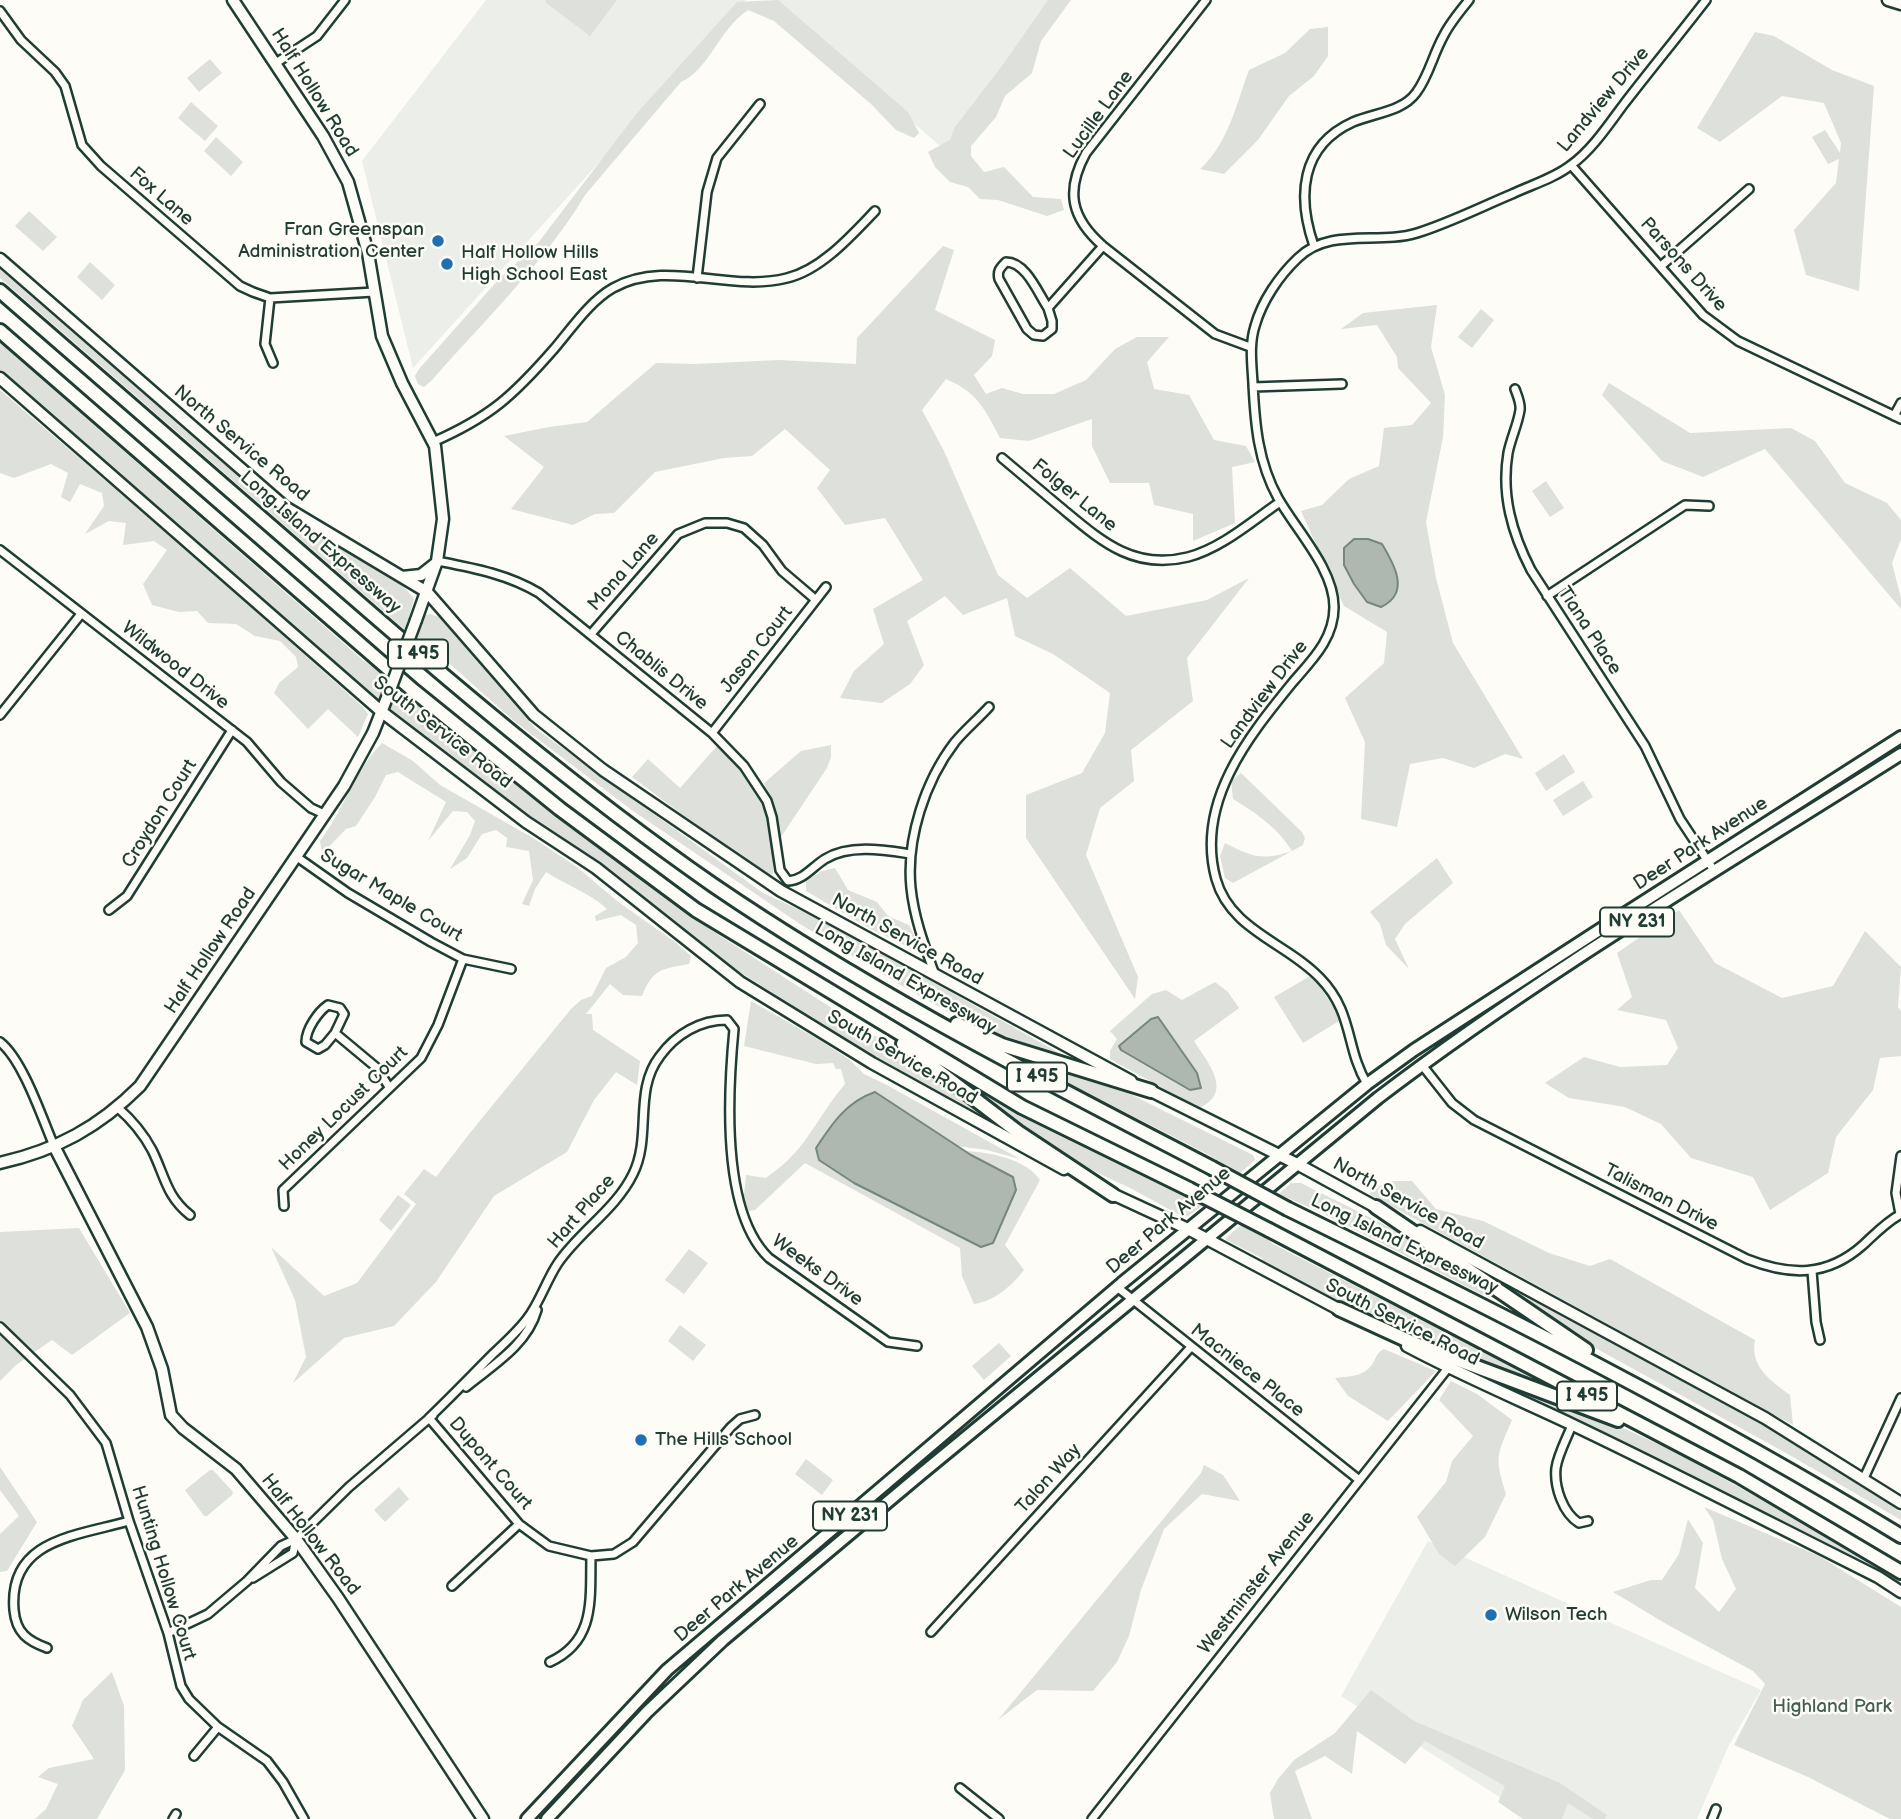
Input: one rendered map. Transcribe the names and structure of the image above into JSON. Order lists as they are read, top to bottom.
{
  "streets": {
    "highway": ["Long Island Expressway", "I 495"],
    "main road": [
      "Half Hollow Road",
      "North Service Road",
      "South Service Road",
      "Deer Park Avenue",
      "NY 231"
    ],
    "street": [
      "Landview Drive",
      "Lucille Lane",
      "Fox Lane",
      "Parsons Drive",
      "Folger Lane",
      "Mona Lane",
      "Tiana Place",
      "Jason Court",
      "Wildwood Drive",
      "Chablis Drive",
      "Croydon Court",
      "Sugar Maple Court",
      "Honey Locust Court",
      "Talisman Drive",
      "Hart Place",
      "Weeks Drive",
      "Macniece Place",
      "Dupont Court",
      "Talon Way",
      "Hunting Hollow Court",
      "Westminster Avenue"
    ]
  },
  "crossings": [
    ["Half Hollow Road", "Fox Lane"],
    ["Half Hollow Road", "North Service Road"],
    ["Half Hollow Road", "Wildwood Drive"],
    ["Half Hollow Road", "Chablis Drive"],
    ["Half Hollow Road", "South Service Road"],
    ["Half Hollow Road", "Sugar Maple Court"],
    ["Half Hollow Road", "Hart Place"],
    ["Landview Drive", "Lucille Lane"],
    ["Landview Drive", "Parsons Drive"],
    ["Landview Drive", "Folger Lane"],
    ["Landview Drive", "Deer Park Avenue"],
    ["North Service Road", "Deer Park Avenue"],
    ["Mona Lane", "Jason Court"],
    ["Mona Lane", "Chablis Drive"],
    ["Tiana Place", "Deer Park Avenue"],
    ["Jason Court", "Chablis Drive"],
    ["Wildwood Drive", "Croydon Court"],
    ["South Service Road", "Deer Park Avenue"],
    ["South Service Road", "Westminster Avenue"],
    ["Deer Park Avenue", "Talisman Drive"],
    ["Deer Park Avenue", "Macniece Place"],
    ["Sugar Maple Court", "Honey Locust Court"],
    ["Hart Place", "Weeks Drive"],
    ["Hart Place", "Dupont Court"],
    ["Macniece Place", "Talon Way"],
    ["Macniece Place", "Westminster Avenue"]
  ],
  "parks": ["Highland Park"],
  "places": [
    "Fran Greenspan Administration Center",
    "Half Hollow Hills High School East",
    "The Hills School",
    "Wilson Tech"
  ]
}
